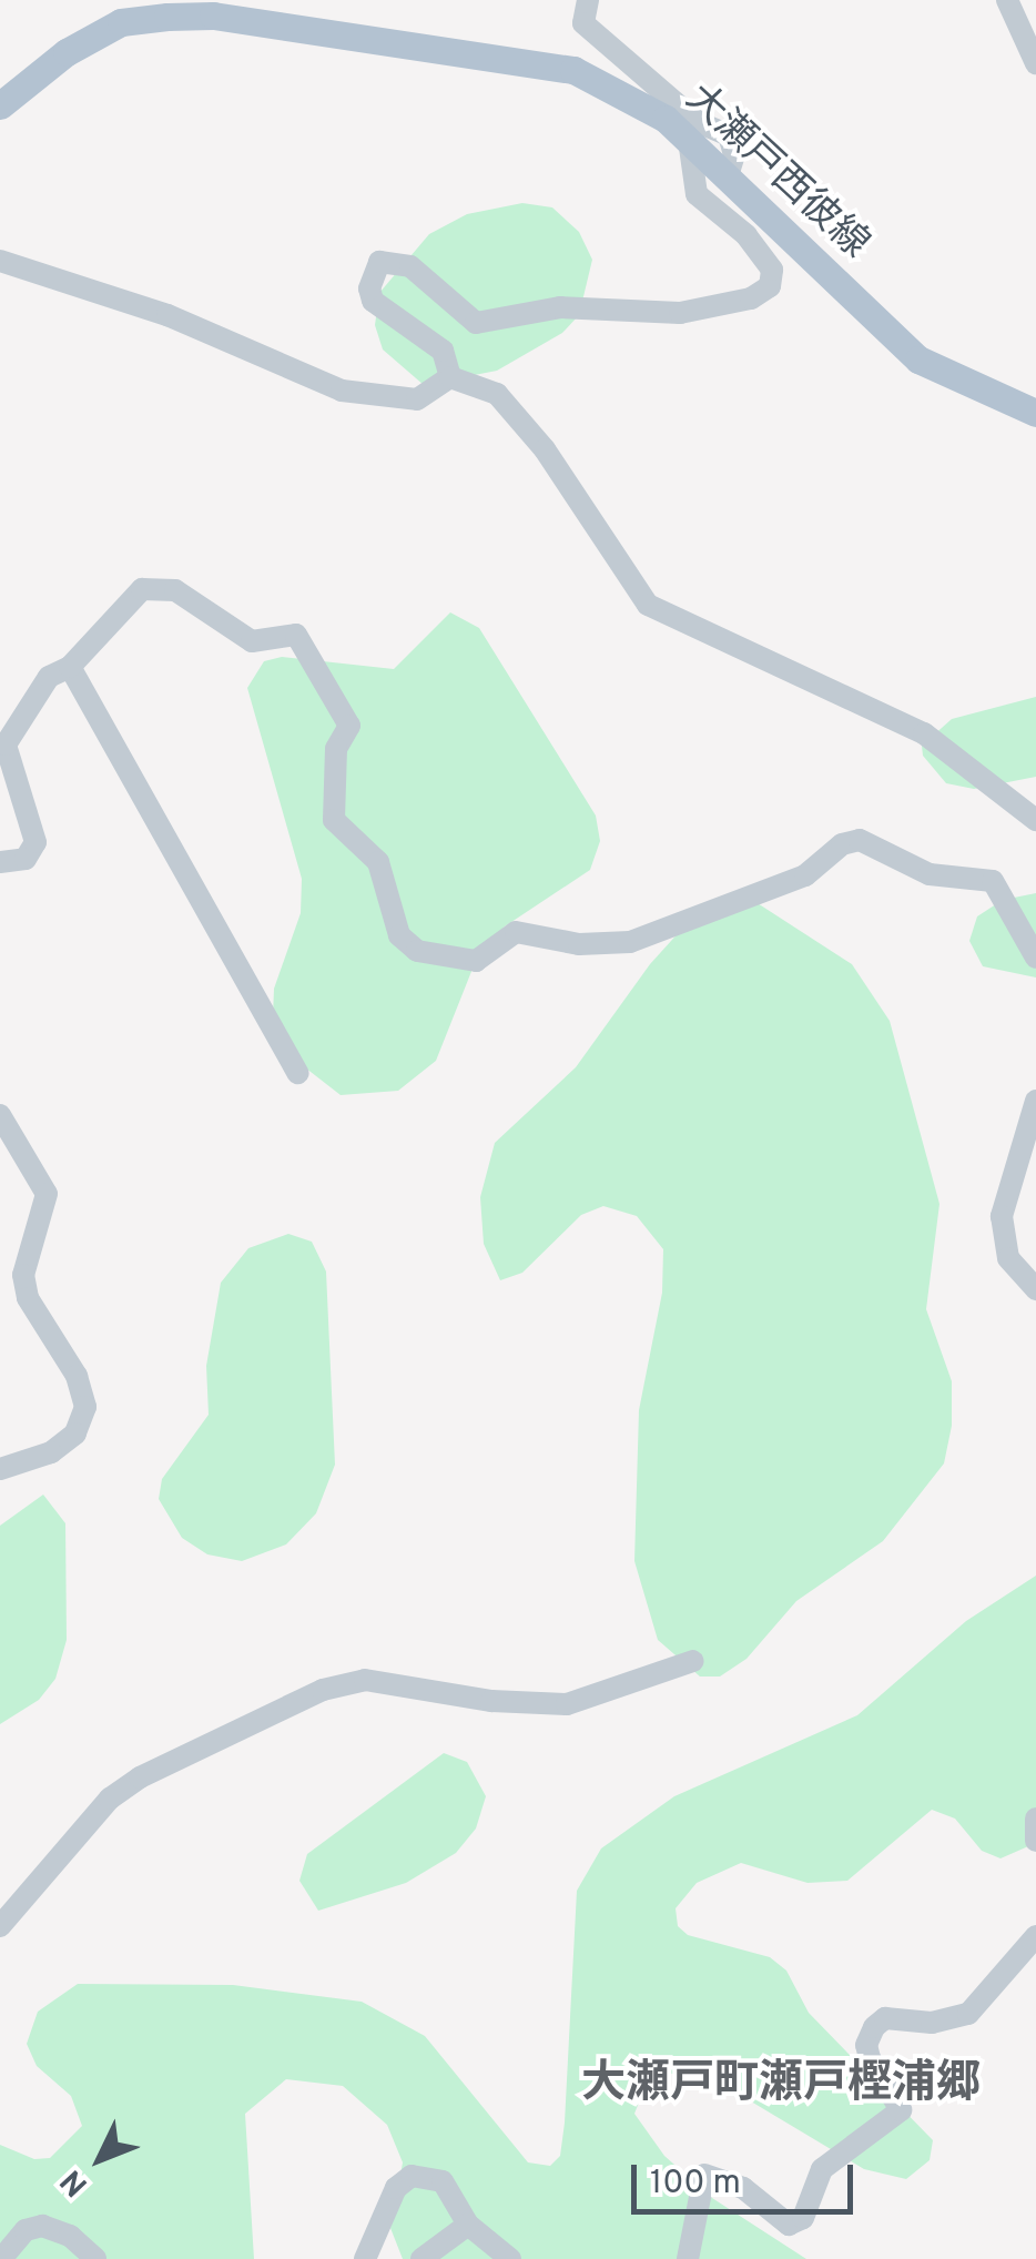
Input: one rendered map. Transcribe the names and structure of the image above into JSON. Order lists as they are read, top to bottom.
{
  "streets": {
    "main road": ["大瀬戸西彼線"]
  },
  "districts": ["大瀬戸町瀬戸樫浦郷"],
  "scale_bar": "100 m",
  "north": "bottom left"
}
